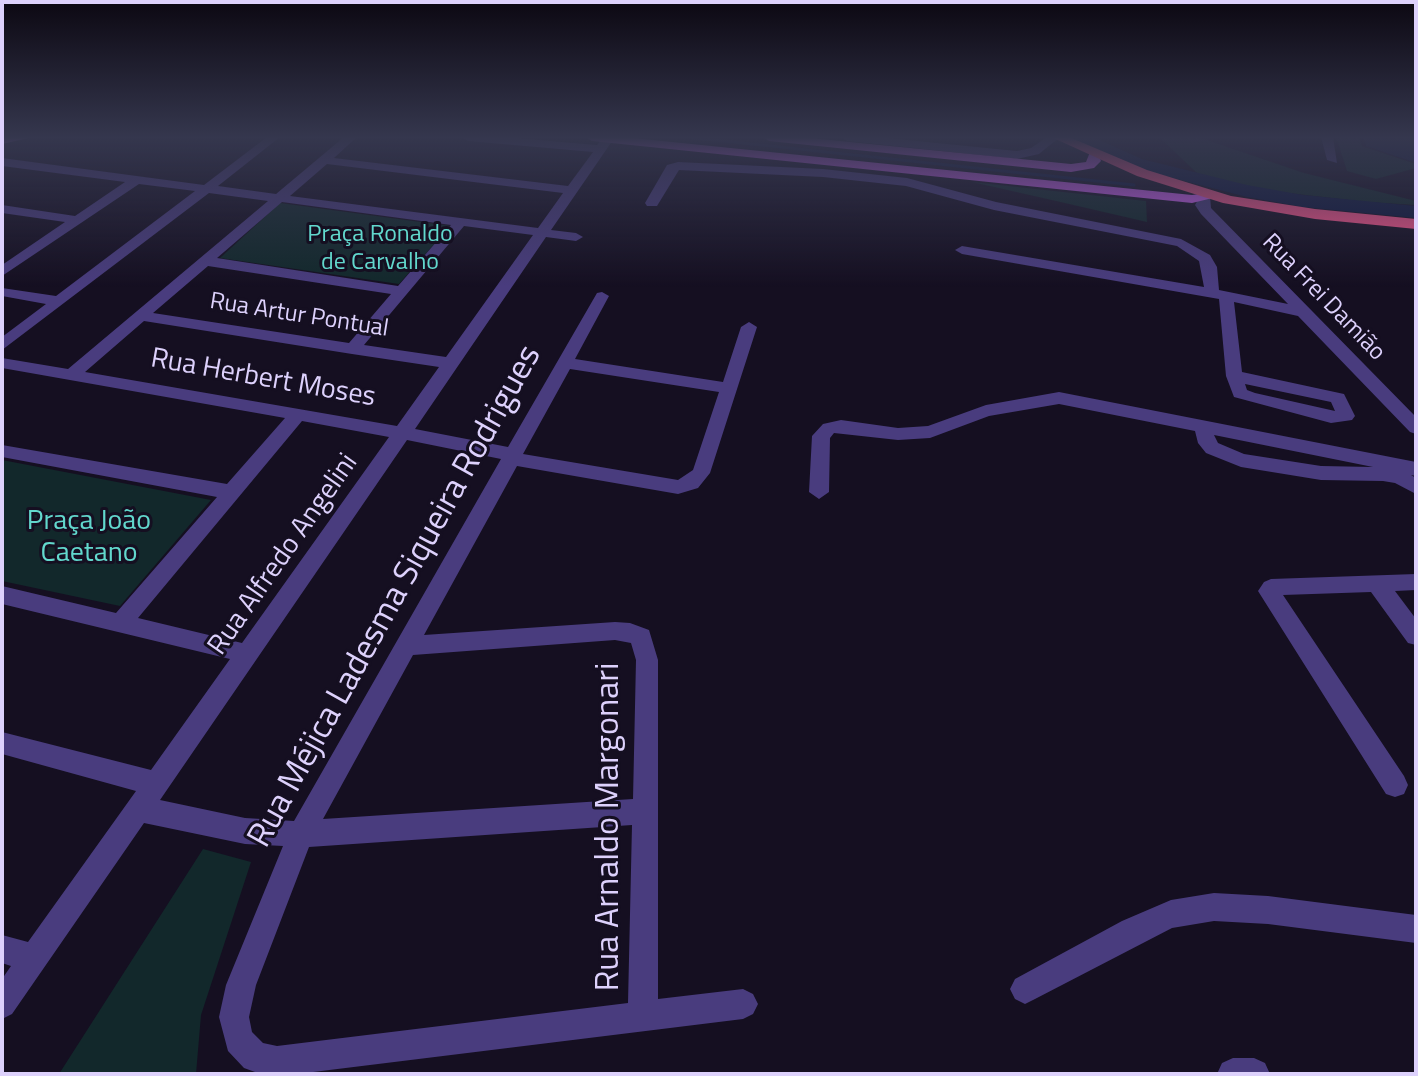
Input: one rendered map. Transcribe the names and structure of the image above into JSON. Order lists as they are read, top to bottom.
{
  "streets": {
    "street": [
      "Rua Frei Damião",
      "Rua Artur Pontual",
      "Rua Herbert Moses",
      "Rua Alfredo Angelini",
      "Rua Méjica Ladesma Siqueira Rodrigues",
      "Rua Arnaldo Margonari"
    ]
  },
  "crossings": [
    ["Rua Artur Pontual", "Rua Alfredo Angelini"],
    ["Rua Herbert Moses", "Rua Alfredo Angelini"],
    ["Rua Herbert Moses", "Rua Méjica Ladesma Siqueira Rodrigues"],
    ["Rua Méjica Ladesma Siqueira Rodrigues", "Rua Arnaldo Margonari"]
  ],
  "parks": ["Praça Ronaldo de Carvalho", "Praça João Caetano"]
}
